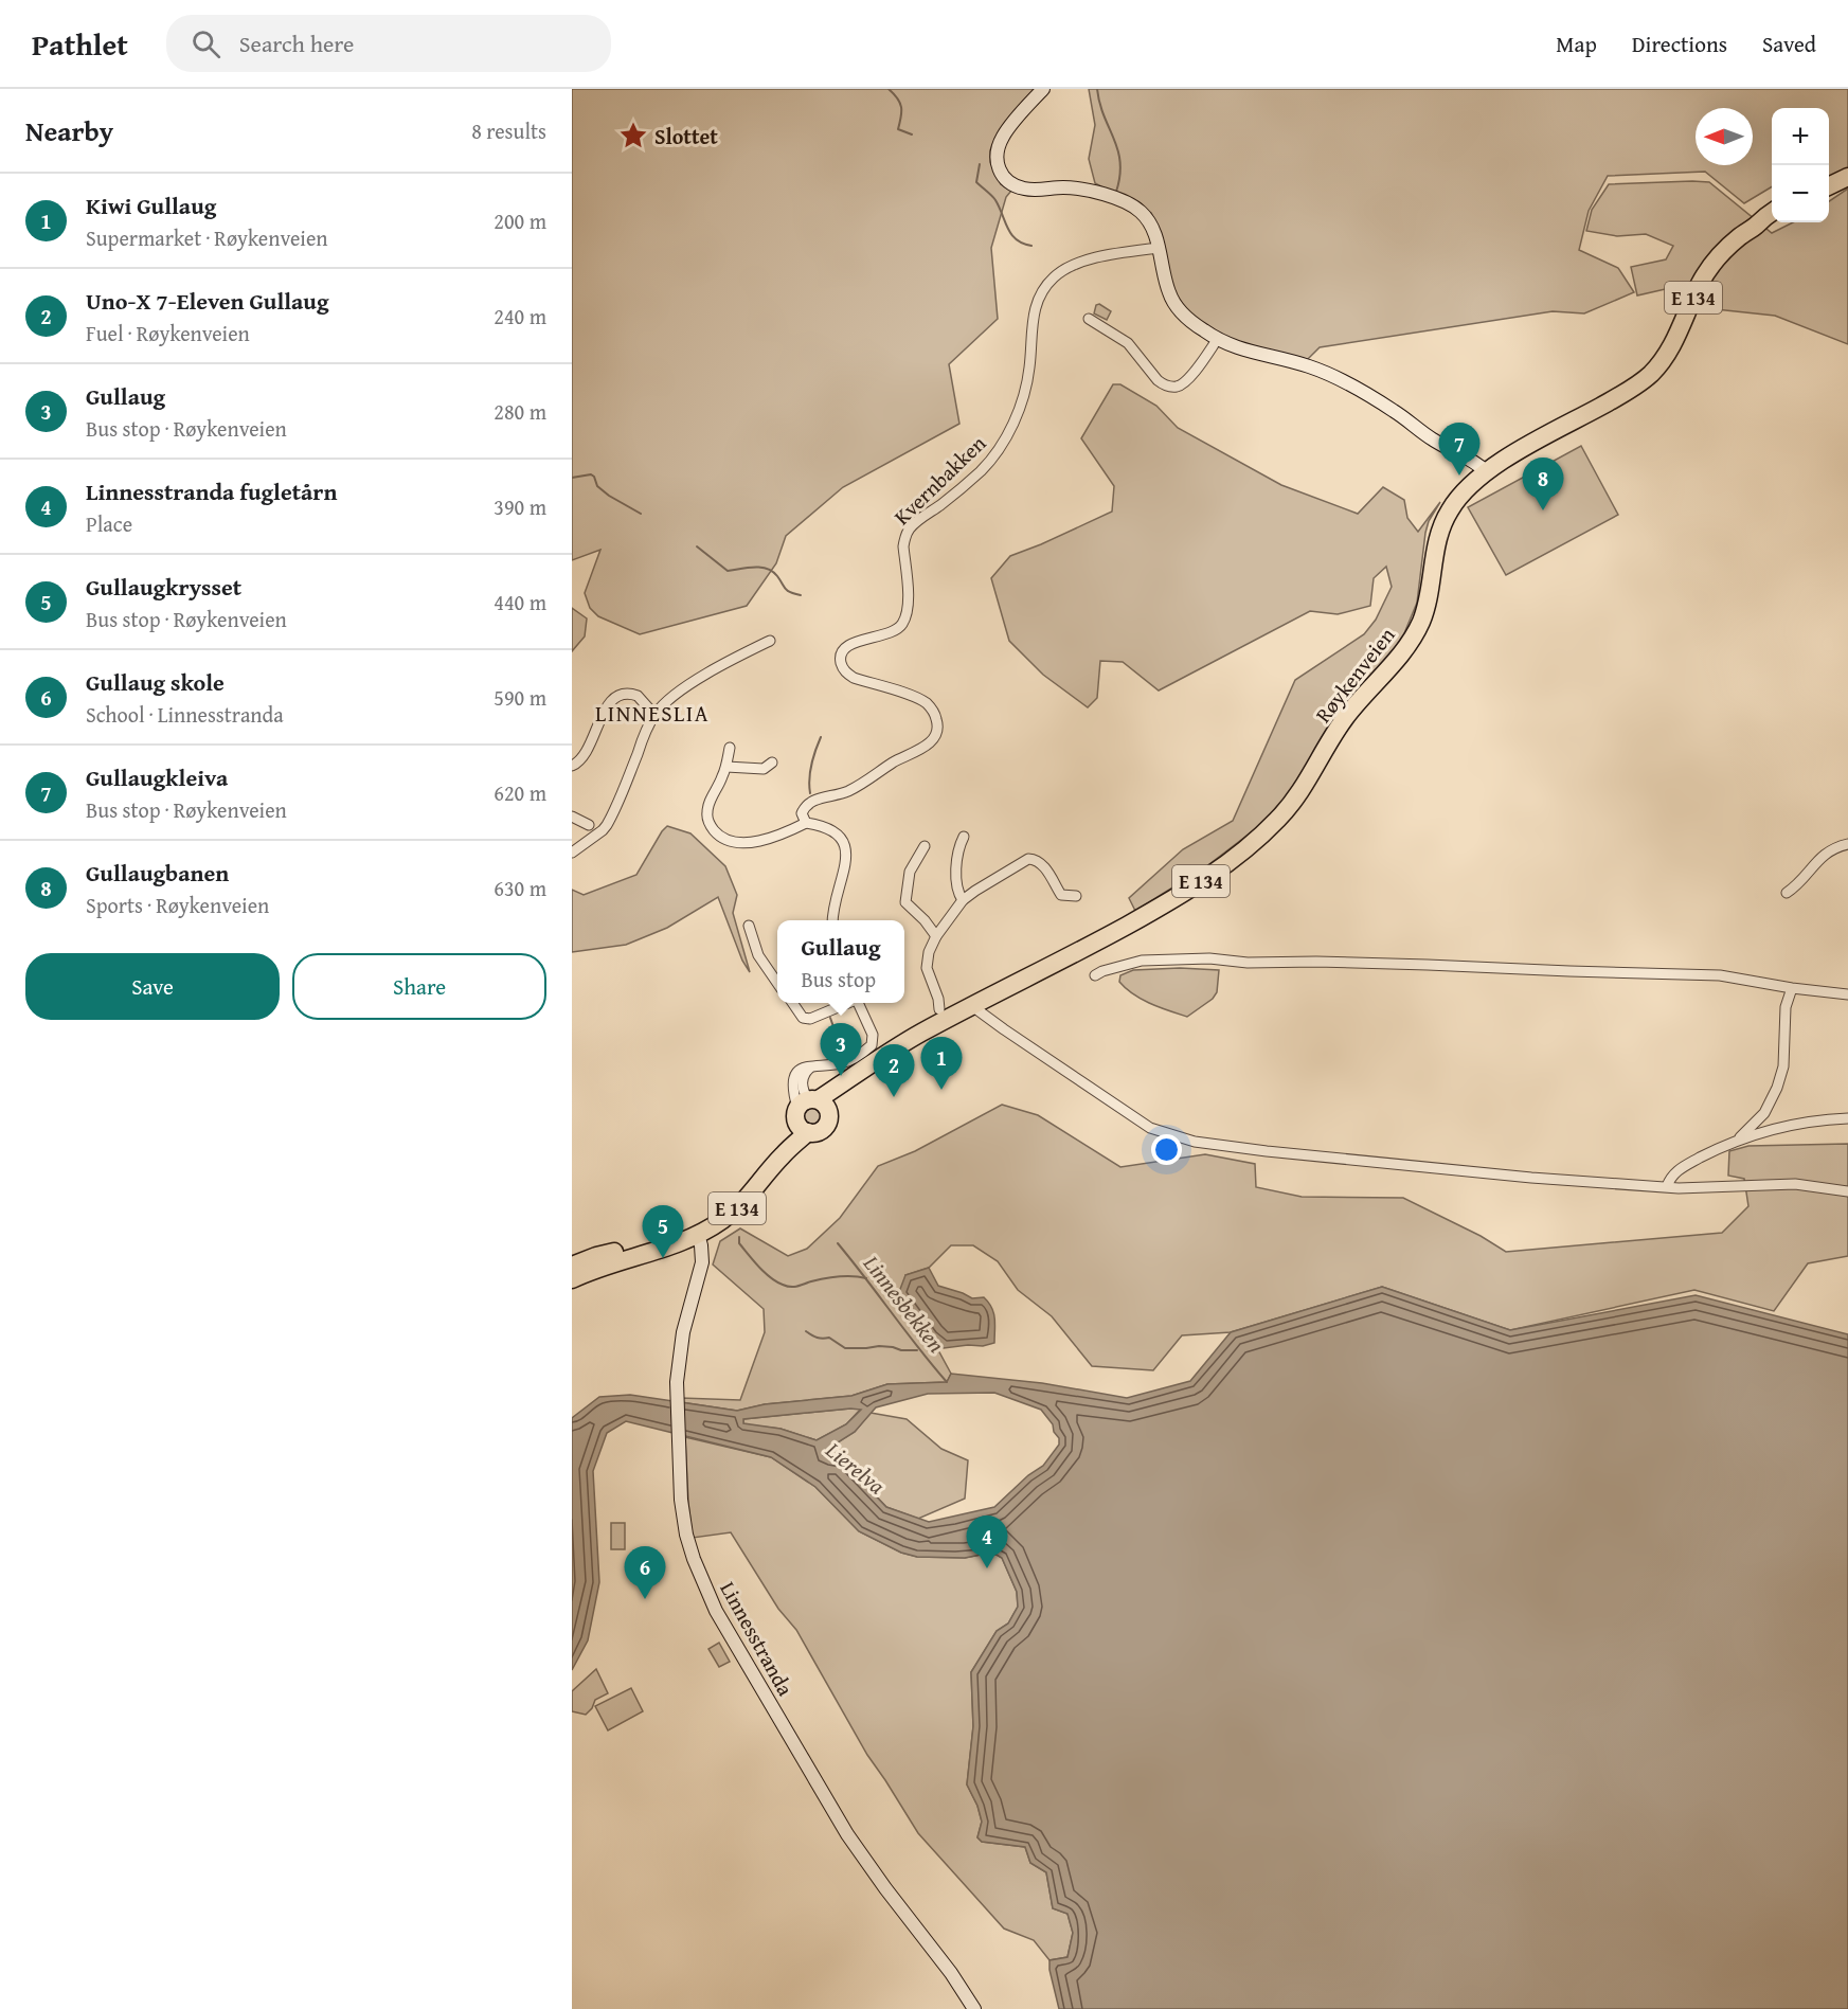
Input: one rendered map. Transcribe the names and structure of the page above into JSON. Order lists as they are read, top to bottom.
{
  "streets": {
    "highway": ["E 134", "Røykenveien"],
    "street": ["Kvernbakken", "Linnesstranda"]
  },
  "crossings": [
    ["Røykenveien", "Linnesstranda"]
  ],
  "districts": ["LINNESLIA"],
  "water": ["Linnesbekken", "Lierelva"],
  "places": {
    "place": ["Slottet"]
  },
  "north": "left",
  "page": {
    "header": "Pathlet",
    "search": "Search here",
    "nav": ["Map", "Directions", "Saved"],
    "heading": ["Nearby", "8 results"],
    "map_buttons": ["+", "−"],
    "list": [
      {
        "mark": "1",
        "name": "Kiwi Gullaug",
        "note": "Supermarket · Røykenveien",
        "value": "200 m"
      },
      {
        "mark": "2",
        "name": "Uno-X 7-Eleven Gullaug",
        "note": "Fuel · Røykenveien",
        "value": "240 m"
      },
      {
        "mark": "3",
        "name": "Gullaug",
        "note": "Bus stop · Røykenveien",
        "value": "280 m"
      },
      {
        "mark": "4",
        "name": "Linnesstranda fugletårn",
        "note": "Place",
        "value": "390 m"
      },
      {
        "mark": "5",
        "name": "Gullaugkrysset",
        "note": "Bus stop · Røykenveien",
        "value": "440 m"
      },
      {
        "mark": "6",
        "name": "Gullaug skole",
        "note": "School · Linnesstranda",
        "value": "590 m"
      },
      {
        "mark": "7",
        "name": "Gullaugkleiva",
        "note": "Bus stop · Røykenveien",
        "value": "620 m"
      },
      {
        "mark": "8",
        "name": "Gullaugbanen",
        "note": "Sports · Røykenveien",
        "value": "630 m"
      }
    ],
    "pins": [
      "7",
      "8",
      "3",
      "1",
      "2",
      "5",
      "4",
      "6"
    ],
    "popup": ["Gullaug", "Bus stop"],
    "buttons": ["Save", "Share"]
  }
}
